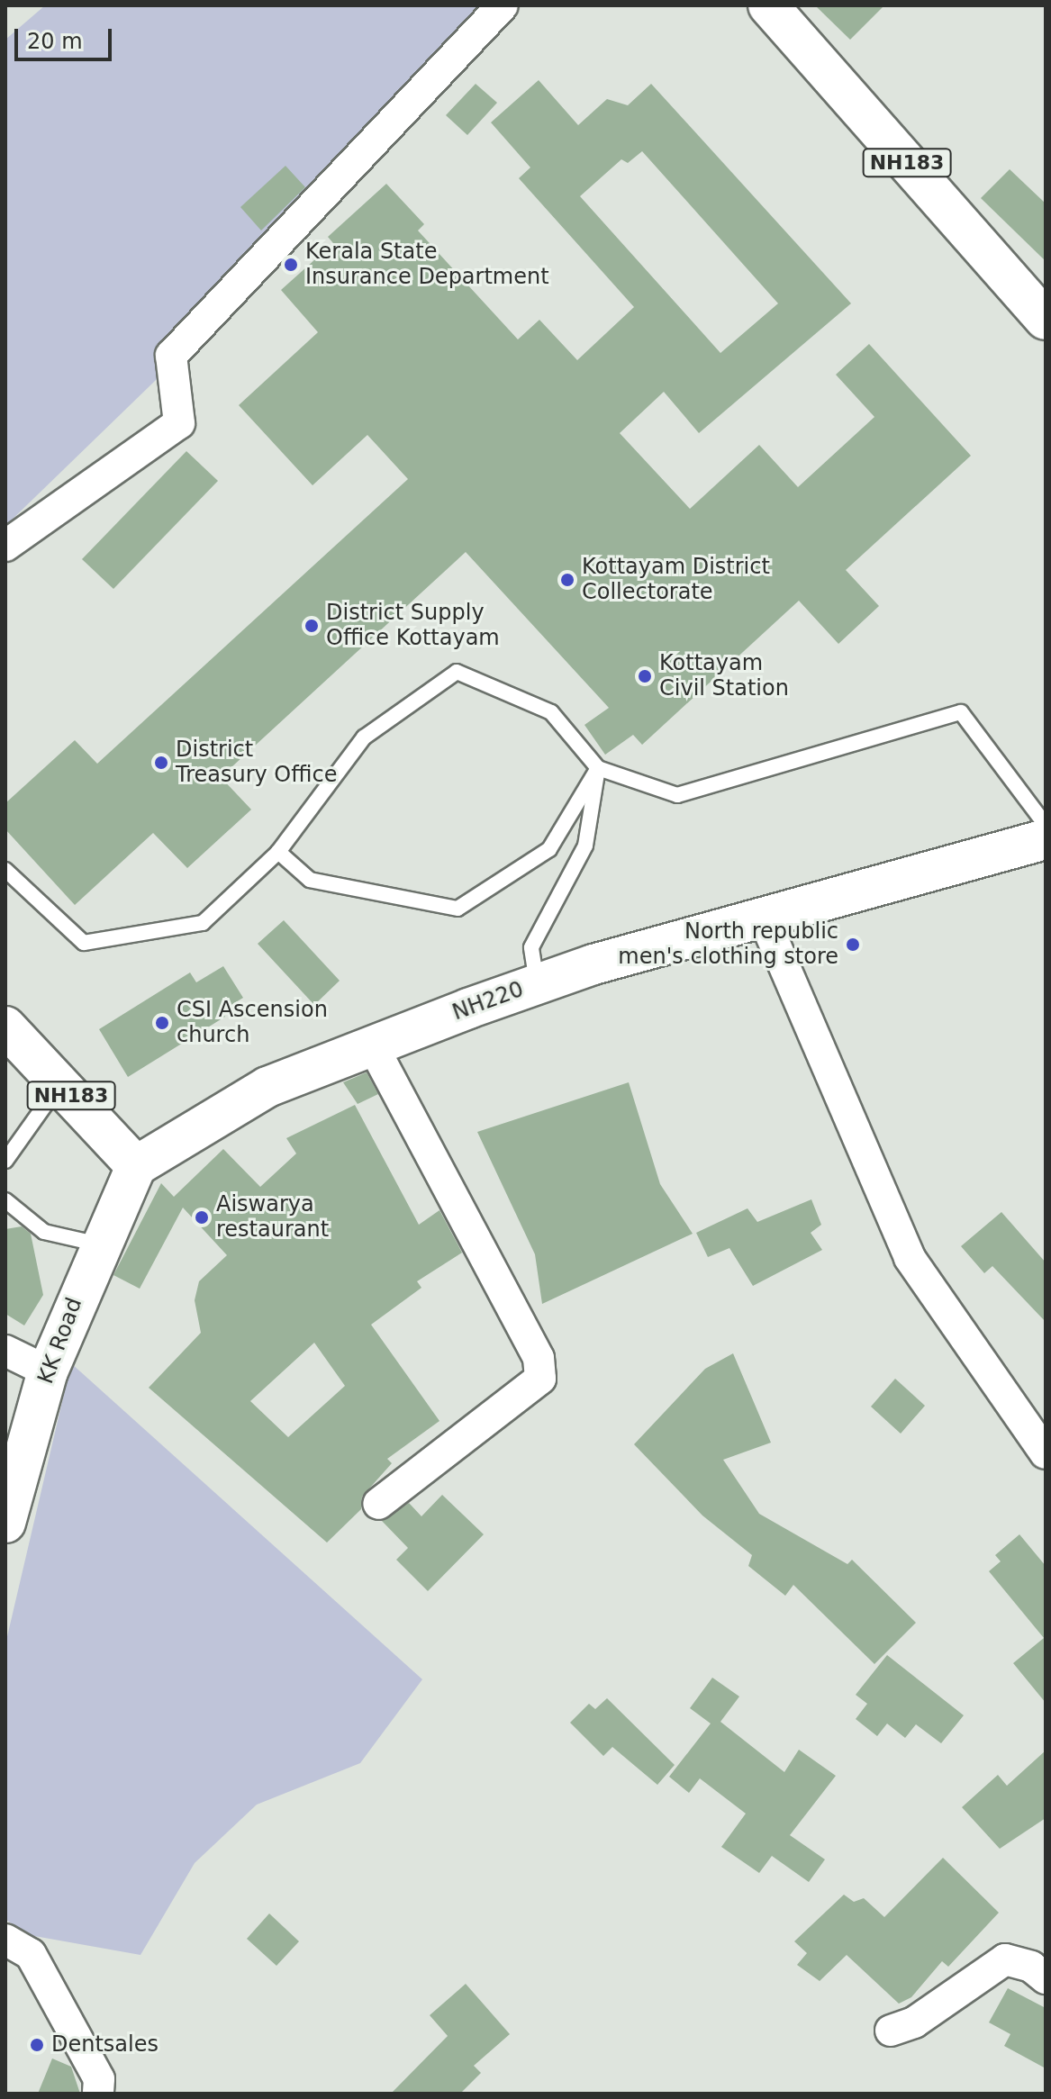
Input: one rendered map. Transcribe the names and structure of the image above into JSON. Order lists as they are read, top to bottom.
{
  "streets": {
    "main road": ["NH183", "NH220", "KK Road"]
  },
  "crossings": [
    ["NH183", "NH220"],
    ["NH183", "KK Road"],
    ["NH220", "KK Road"]
  ],
  "places": [
    "Kerala State Insurance Department",
    "Kottayam District Collectorate",
    "District Supply Office Kottayam",
    "Kottayam Civil Station",
    "District Treasury Office",
    "North republic men's clothing store",
    "CSI Ascension church",
    "Aiswarya restaurant",
    "Dentsales"
  ],
  "scale_bar": "20 m"
}
